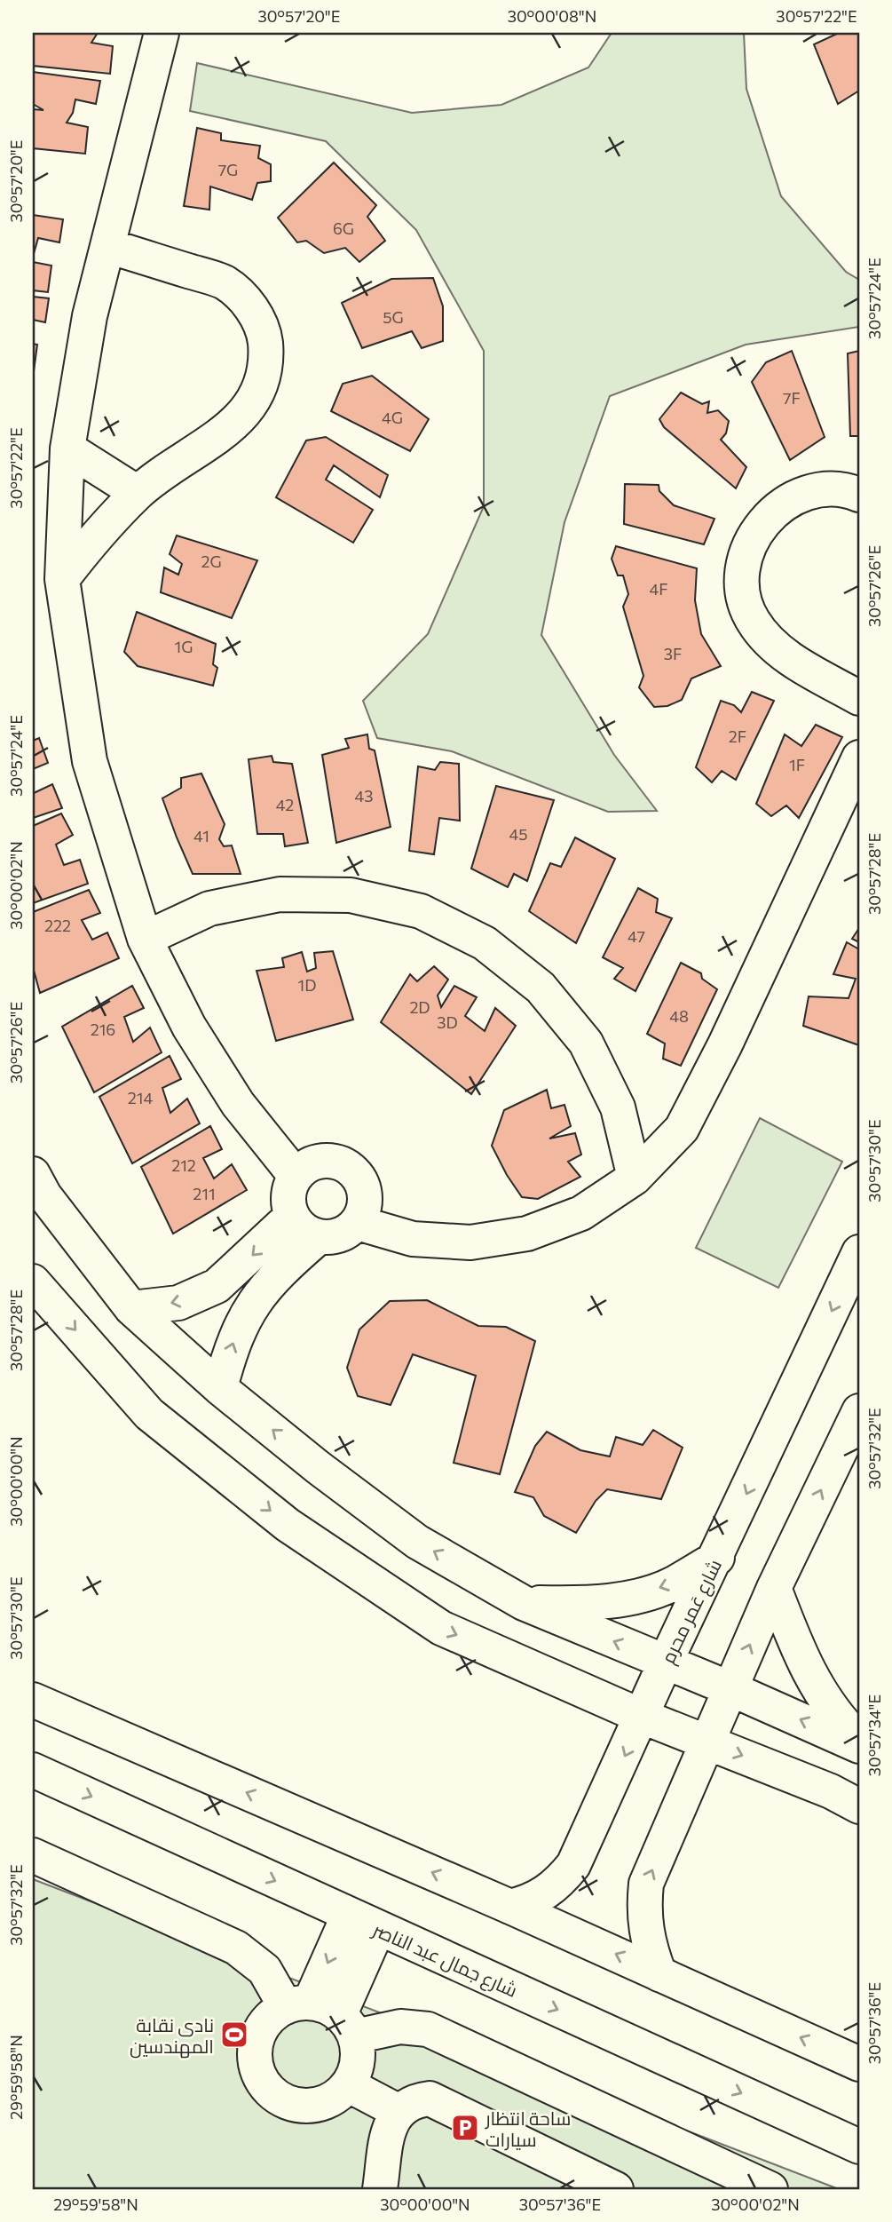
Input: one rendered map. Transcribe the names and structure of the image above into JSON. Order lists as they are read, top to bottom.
{
  "streets": {
    "street": ["شارع عَمر محرم", "شارع جمال عبد الناصر"]
  },
  "places": {
    "sports": ["نادى نقابة المهندسين"],
    "parking": ["ساحة انتظار سيارات"]
  },
  "house_numbers": [
    "7G",
    "6G",
    "5G",
    "7F",
    "4G",
    "2G",
    "4F",
    "1G",
    "3F",
    "2F",
    "1F",
    "43",
    "42",
    "45",
    "41",
    "222",
    "47",
    "1D",
    "2D",
    "48",
    "3D",
    "216",
    "214",
    "212",
    "211"
  ],
  "coordinates": [
    "30°57'20\"E",
    "30°00'08\"N",
    "30°57'22\"E",
    "30°57'24\"E",
    "30°57'26\"E",
    "30°57'28\"E",
    "30°00'02\"N",
    "30°57'30\"E",
    "30°57'32\"E",
    "30°00'00\"N",
    "30°57'34\"E",
    "30°57'36\"E",
    "29°59'58\"N"
  ]
}
